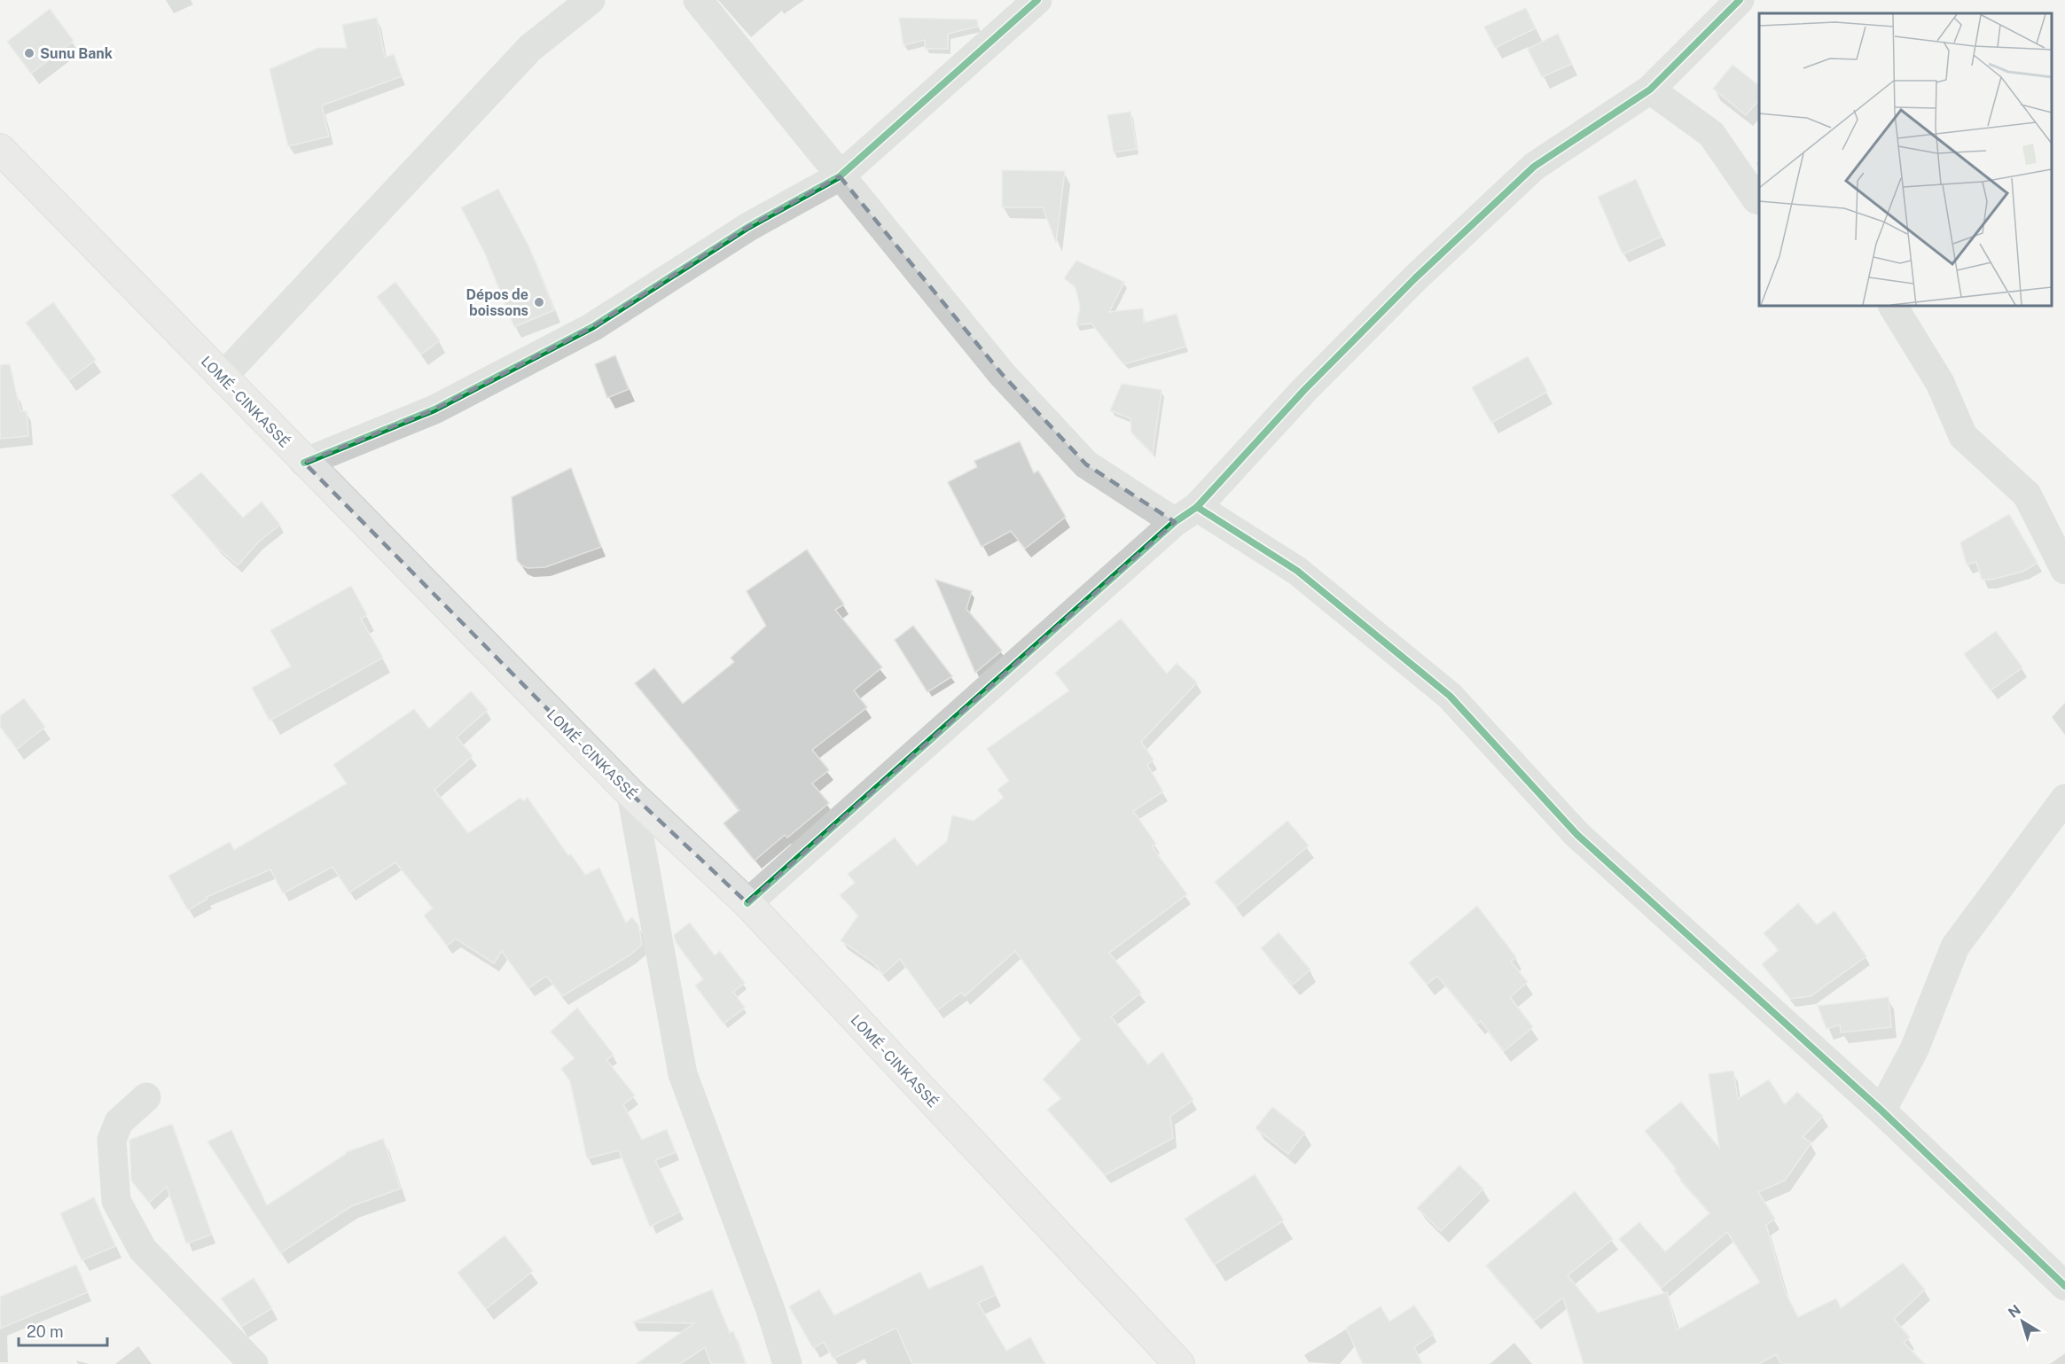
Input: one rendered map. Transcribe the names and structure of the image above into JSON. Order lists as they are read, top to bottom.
{
  "streets": {
    "highway": ["LOMÉ - CINKASSÉ"]
  },
  "places": ["Sunu Bank", "Dépos de boissons"],
  "scale_bar": "20 m",
  "north": "top left"
}
